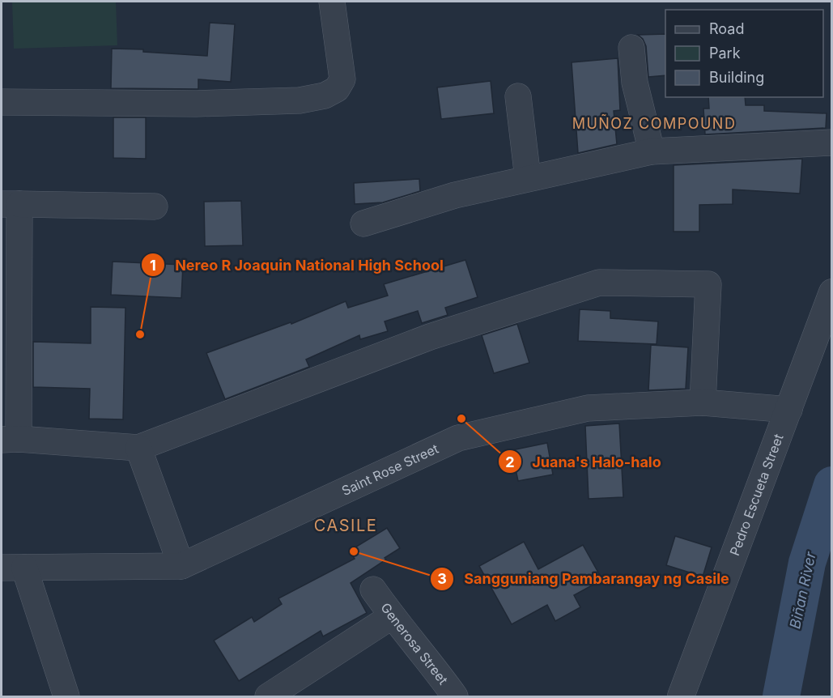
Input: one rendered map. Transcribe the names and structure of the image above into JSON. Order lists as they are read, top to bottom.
{
  "streets": {
    "street": ["Saint Rose Street", "Pedro Escueta Street", "Generosa Street"]
  },
  "crossings": [
    ["Saint Rose Street", "Pedro Escueta Street"]
  ],
  "districts": ["MUÑOZ COMPOUND", "CASILE"],
  "water": ["Biñan River"],
  "places": ["Nereo R Joaquin National High School", "Juana's Halo-halo", "Sangguniang Pambarangay ng Casile"],
  "legend": ["Road", "Park", "Building"]
}
